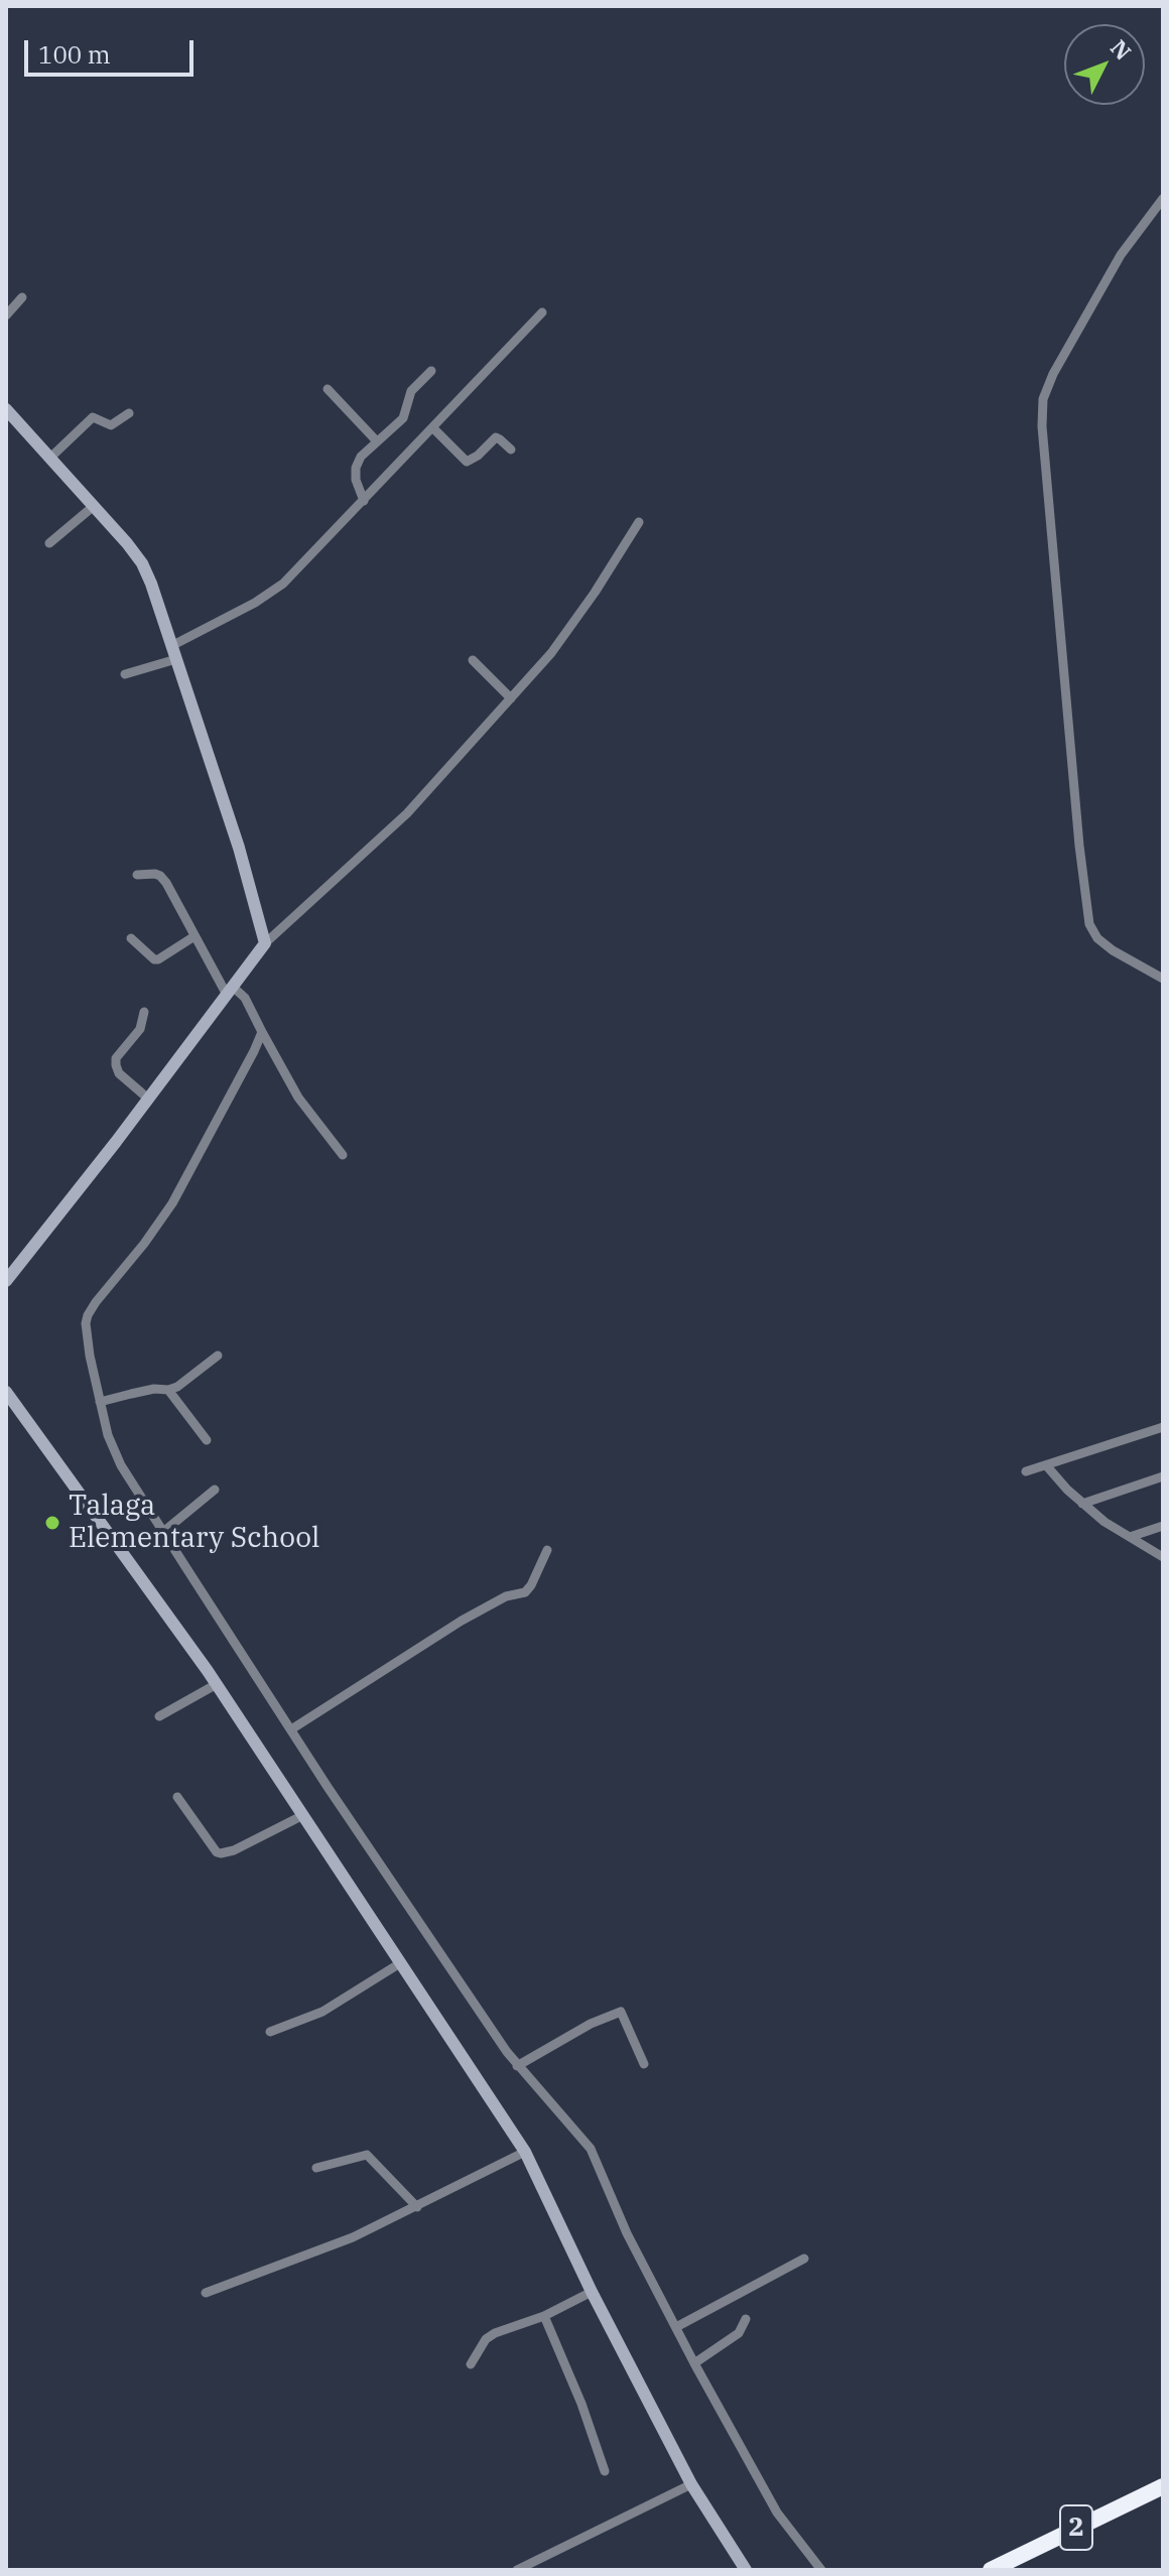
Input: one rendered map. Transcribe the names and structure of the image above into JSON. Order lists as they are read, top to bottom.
{
  "streets": {
    "highway": ["2"]
  },
  "places": ["Talaga Elementary School"],
  "scale_bar": "100 m",
  "north": "top right"
}
